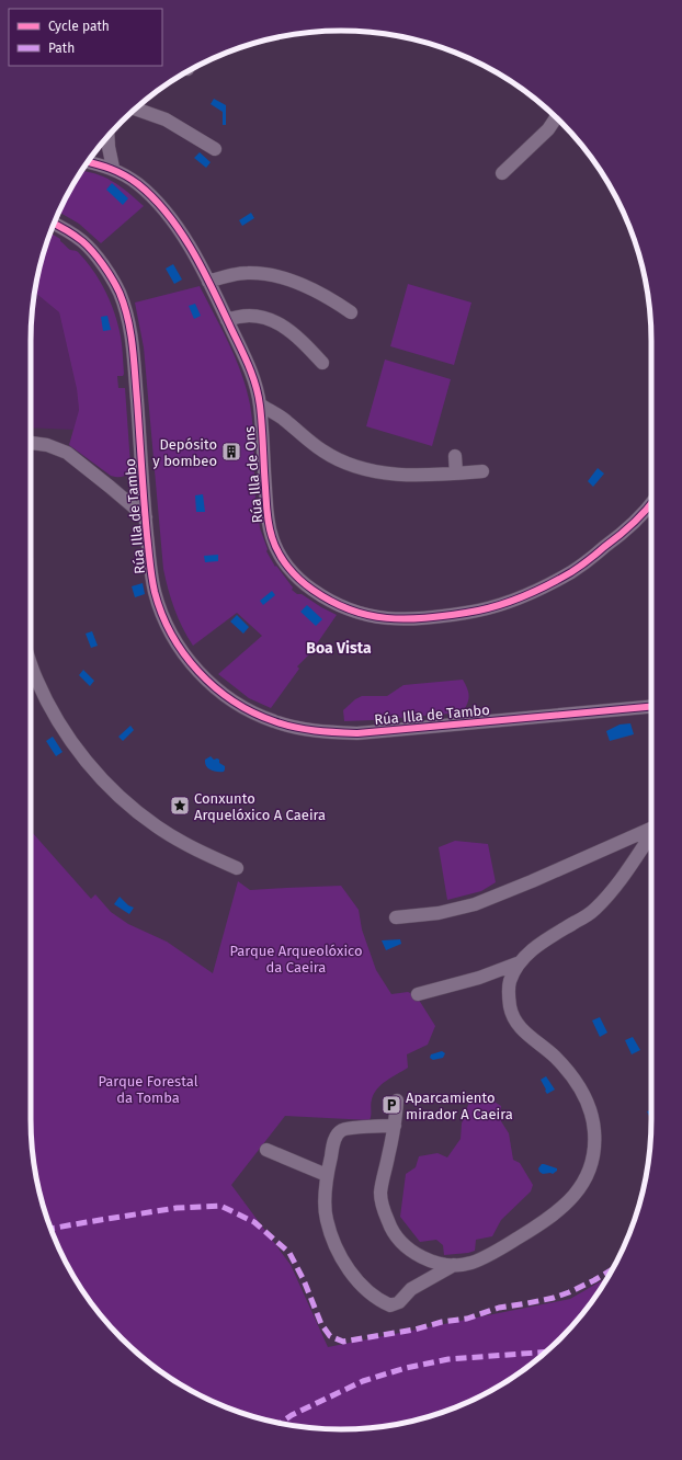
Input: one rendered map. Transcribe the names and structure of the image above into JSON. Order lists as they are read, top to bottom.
{
  "streets": {
    "street": ["Rúa Illa de Ons", "Rúa Illa de Tambo"]
  },
  "districts": ["Boa Vista"],
  "parks": ["Parque Arqueolóxico da Caeira", "Parque Forestal da Tomba"],
  "places": {
    "building": ["Depósito y bombeo"],
    "place": ["Conxunto Arquelóxico A Caeira"],
    "parking": ["Aparcamiento mirador A Caeira"]
  },
  "legend": ["Cycle path", "Path"]
}
